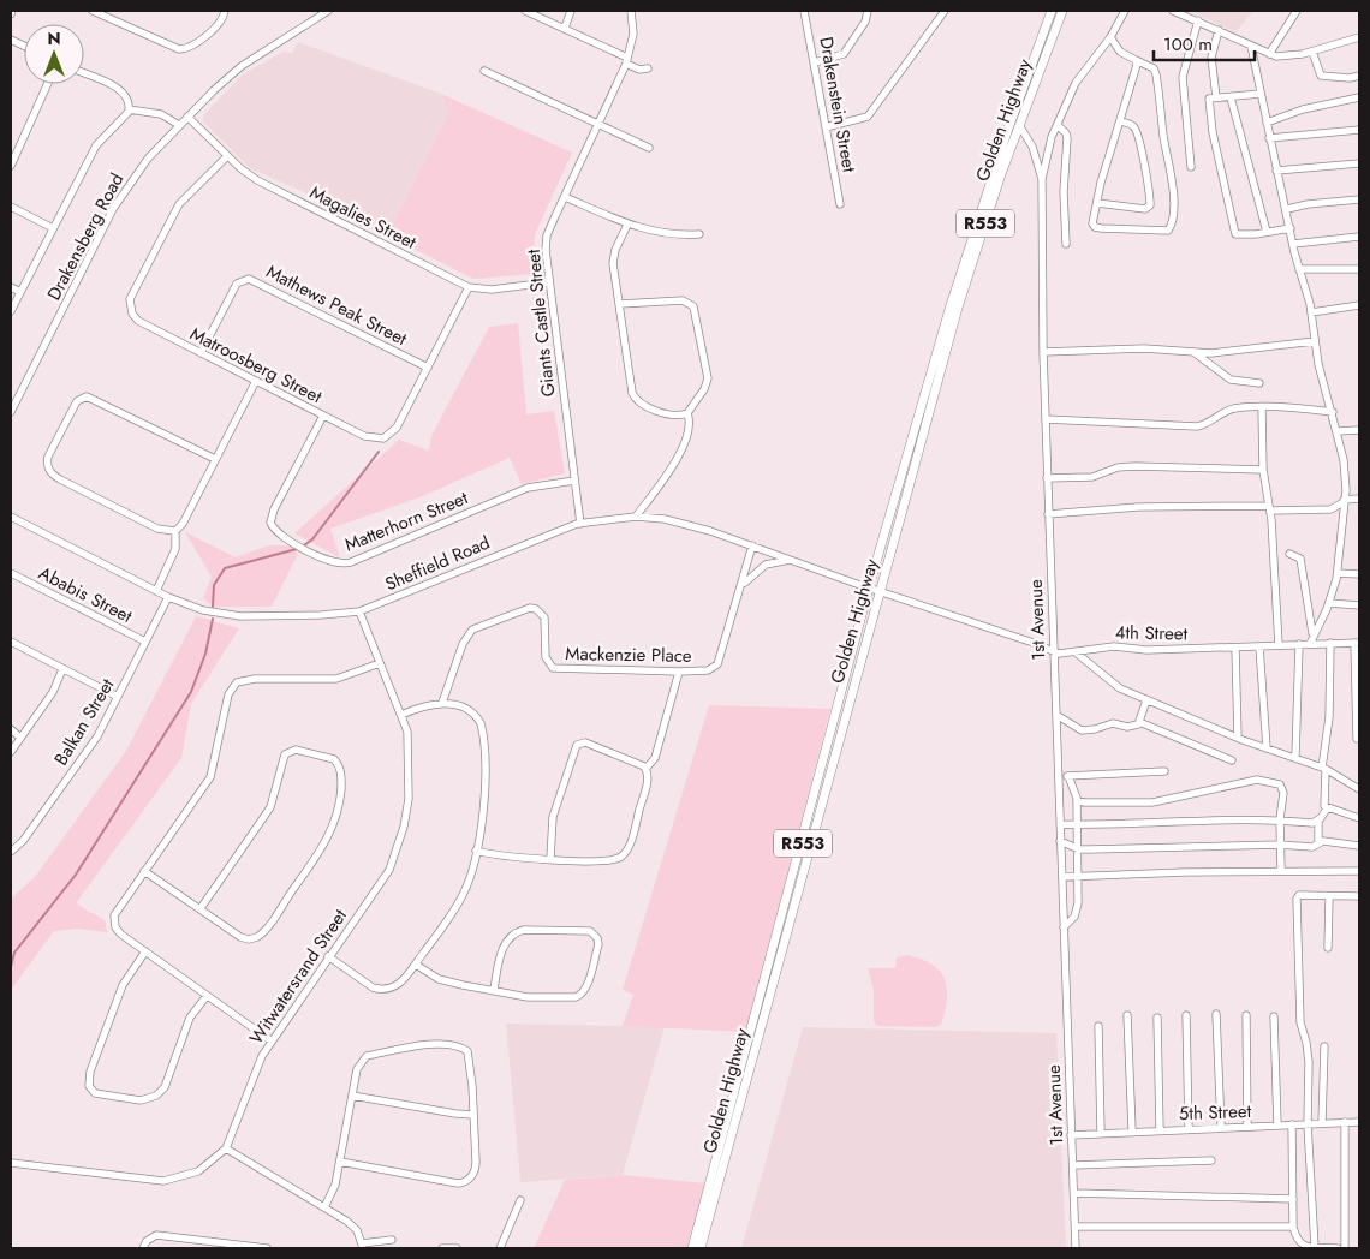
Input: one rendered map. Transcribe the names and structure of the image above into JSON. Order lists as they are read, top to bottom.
{
  "streets": {
    "main road": ["Golden Highway", "R553"],
    "street": [
      "Drakenstein Street",
      "Magalies Street",
      "Drakensberg Road",
      "Mathews Peak Street",
      "Giants Castle Street",
      "Matroosberg Street",
      "Matterhorn Street",
      "Sheffield Road",
      "Ababis Street",
      "1st Avenue",
      "4th Street",
      "Mackenzie Place",
      "Balkan Street",
      "Witwatersrand Street",
      "5th Street"
    ]
  },
  "crossings": [
    ["Golden Highway", "Sheffield Road"],
    ["Golden Highway", "4th Street"],
    ["Magalies Street", "Drakensberg Road"],
    ["Magalies Street", "Giants Castle Street"],
    ["Magalies Street", "Matroosberg Street"],
    ["Mathews Peak Street", "Matroosberg Street"],
    ["Giants Castle Street", "Matterhorn Street"],
    ["Giants Castle Street", "Sheffield Road"],
    ["Matroosberg Street", "Matterhorn Street"],
    ["Sheffield Road", "4th Street"],
    ["Sheffield Road", "Mackenzie Place"],
    ["Sheffield Road", "Balkan Street"],
    ["Sheffield Road", "Witwatersrand Street"],
    ["Ababis Street", "Balkan Street"],
    ["1st Avenue", "4th Street"],
    ["1st Avenue", "5th Street"]
  ],
  "scale_bar": "100 m",
  "north": "top"
}
